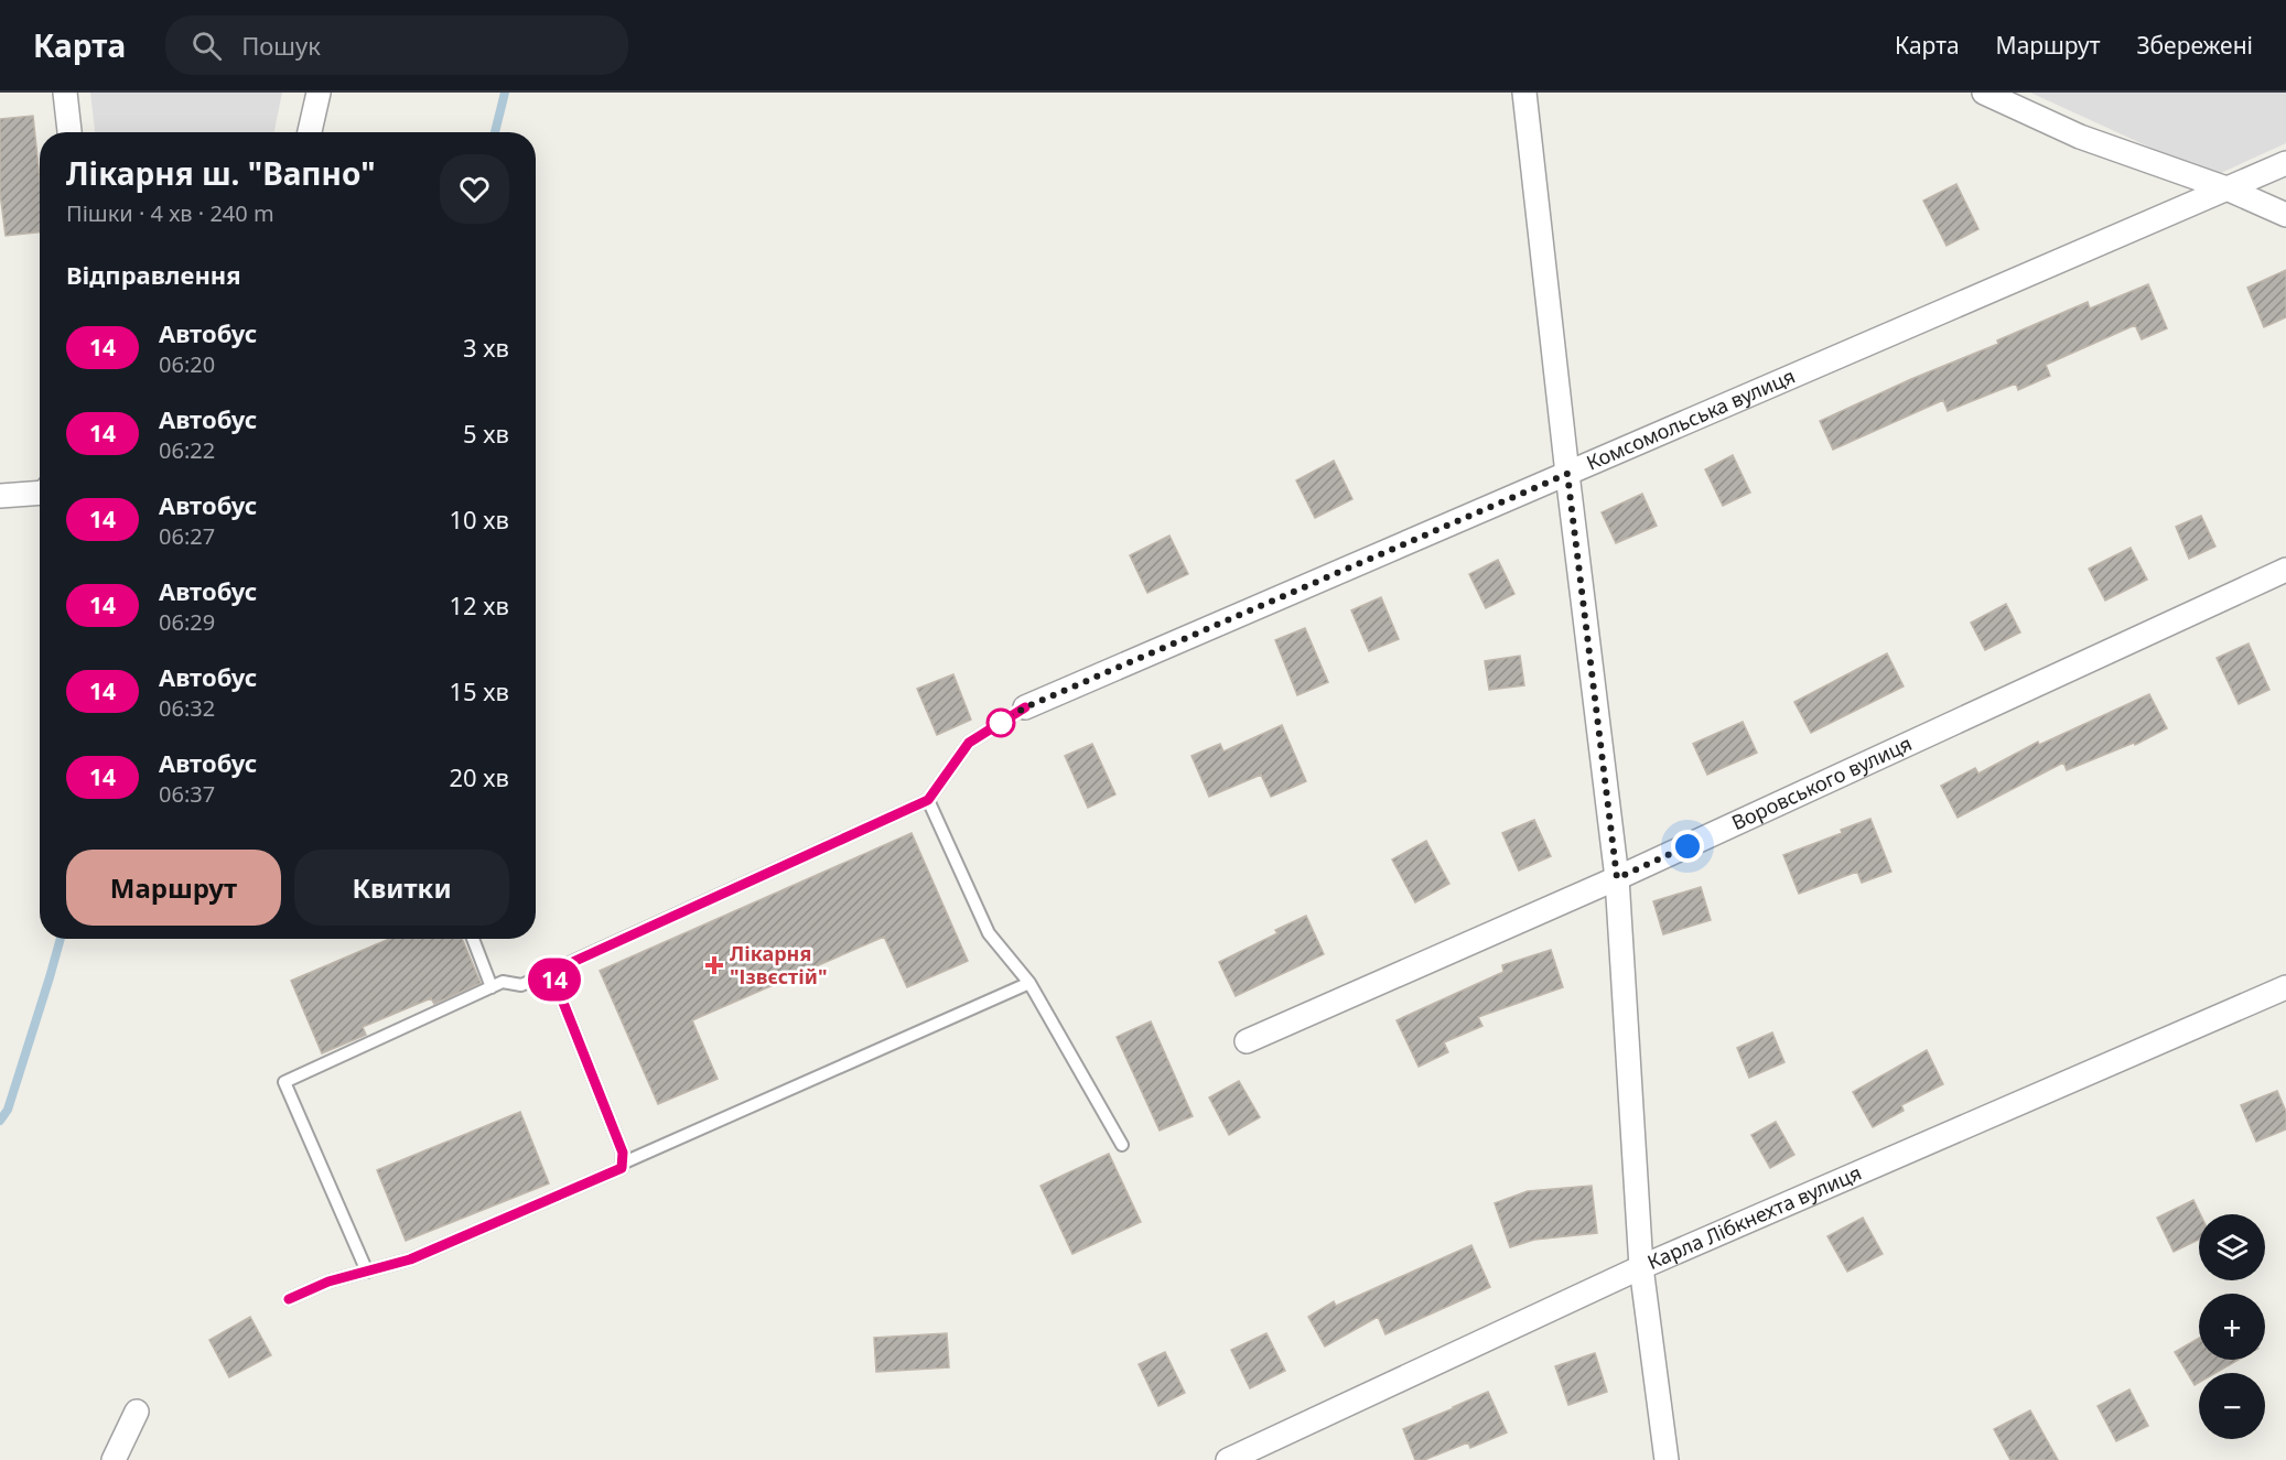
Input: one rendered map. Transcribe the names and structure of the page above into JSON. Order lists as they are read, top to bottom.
{
  "streets": {
    "street": ["Комсомольська вулиця", "Воровського вулиця", "Карла Лібкнехта вулиця"]
  },
  "places": {
    "health": ["Лікарня \"Ізвєстій\""]
  },
  "lines": ["bus line 14"],
  "page": {
    "header": "Карта",
    "search": "Пошук",
    "nav": ["Карта", "Маршрут", "Збережені"],
    "on_map": "14",
    "heading": [
      ["Лікарня ш. \"Вапно\"", "Пішки · 4 хв · 240 m"],
      "Відправлення"
    ],
    "list": [
      {
        "mark": "14",
        "name": "Автобус",
        "note": "06:20",
        "value": "3 хв"
      },
      {
        "mark": "14",
        "name": "Автобус",
        "note": "06:22",
        "value": "5 хв"
      },
      {
        "mark": "14",
        "name": "Автобус",
        "note": "06:27",
        "value": "10 хв"
      },
      {
        "mark": "14",
        "name": "Автобус",
        "note": "06:29",
        "value": "12 хв"
      },
      {
        "mark": "14",
        "name": "Автобус",
        "note": "06:32",
        "value": "15 хв"
      },
      {
        "mark": "14",
        "name": "Автобус",
        "note": "06:37",
        "value": "20 хв"
      }
    ],
    "buttons": ["Маршрут", "Квитки"],
    "map_buttons": ["+", "−"]
  }
}
